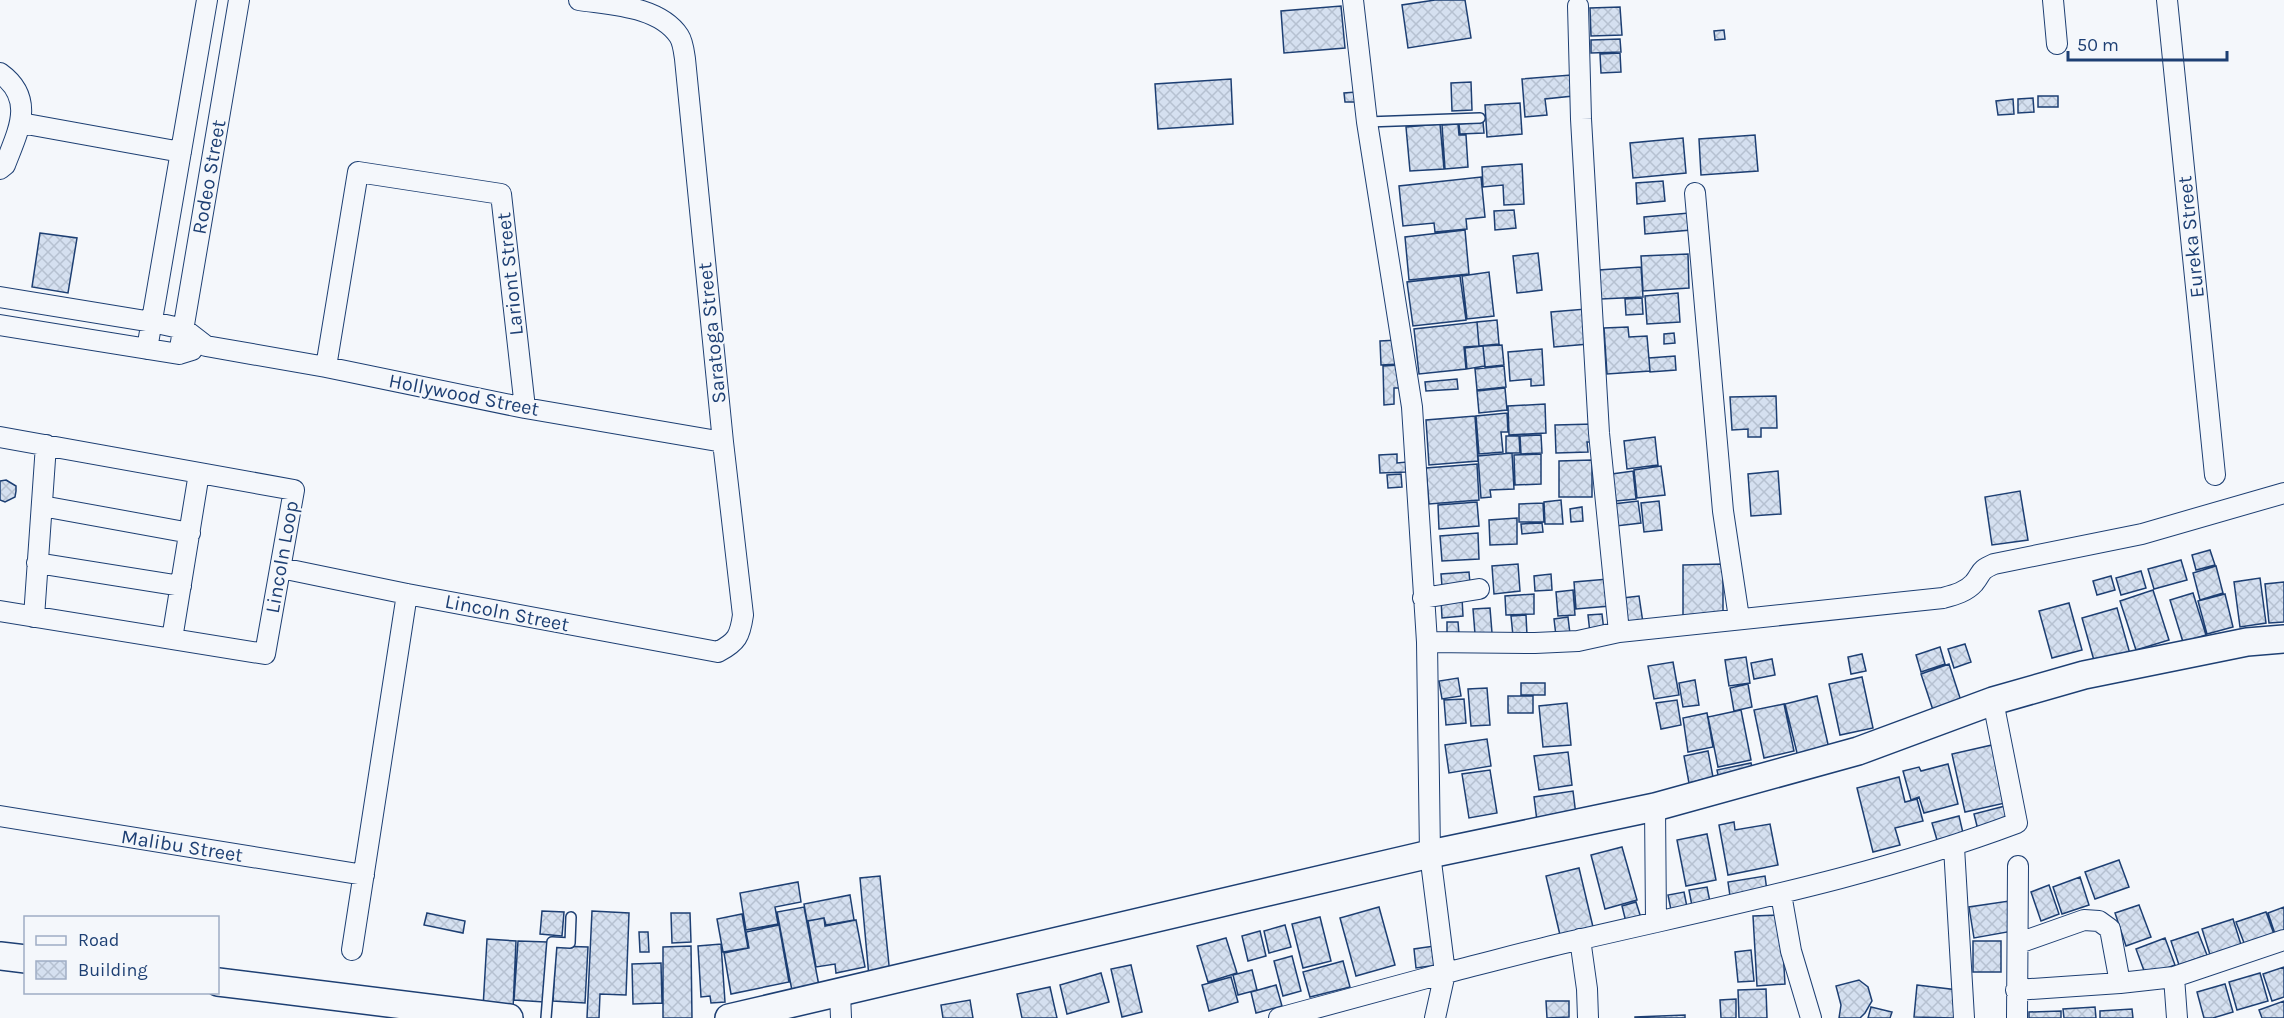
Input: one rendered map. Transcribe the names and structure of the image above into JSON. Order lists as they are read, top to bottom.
{
  "streets": {
    "street": [
      "Rodeo Street",
      "Eureka Street",
      "Lariont Street",
      "Saratoga Street",
      "Hollywood Street",
      "Lincoln Loop",
      "Lincoln Street",
      "Malibu Street"
    ]
  },
  "crossings": [
    ["Lariont Street", "Hollywood Street"],
    ["Saratoga Street", "Hollywood Street"],
    ["Saratoga Street", "Lincoln Street"],
    ["Lincoln Loop", "Lincoln Street"]
  ],
  "legend": ["Road", "Building"],
  "scale_bar": "50 m"
}
